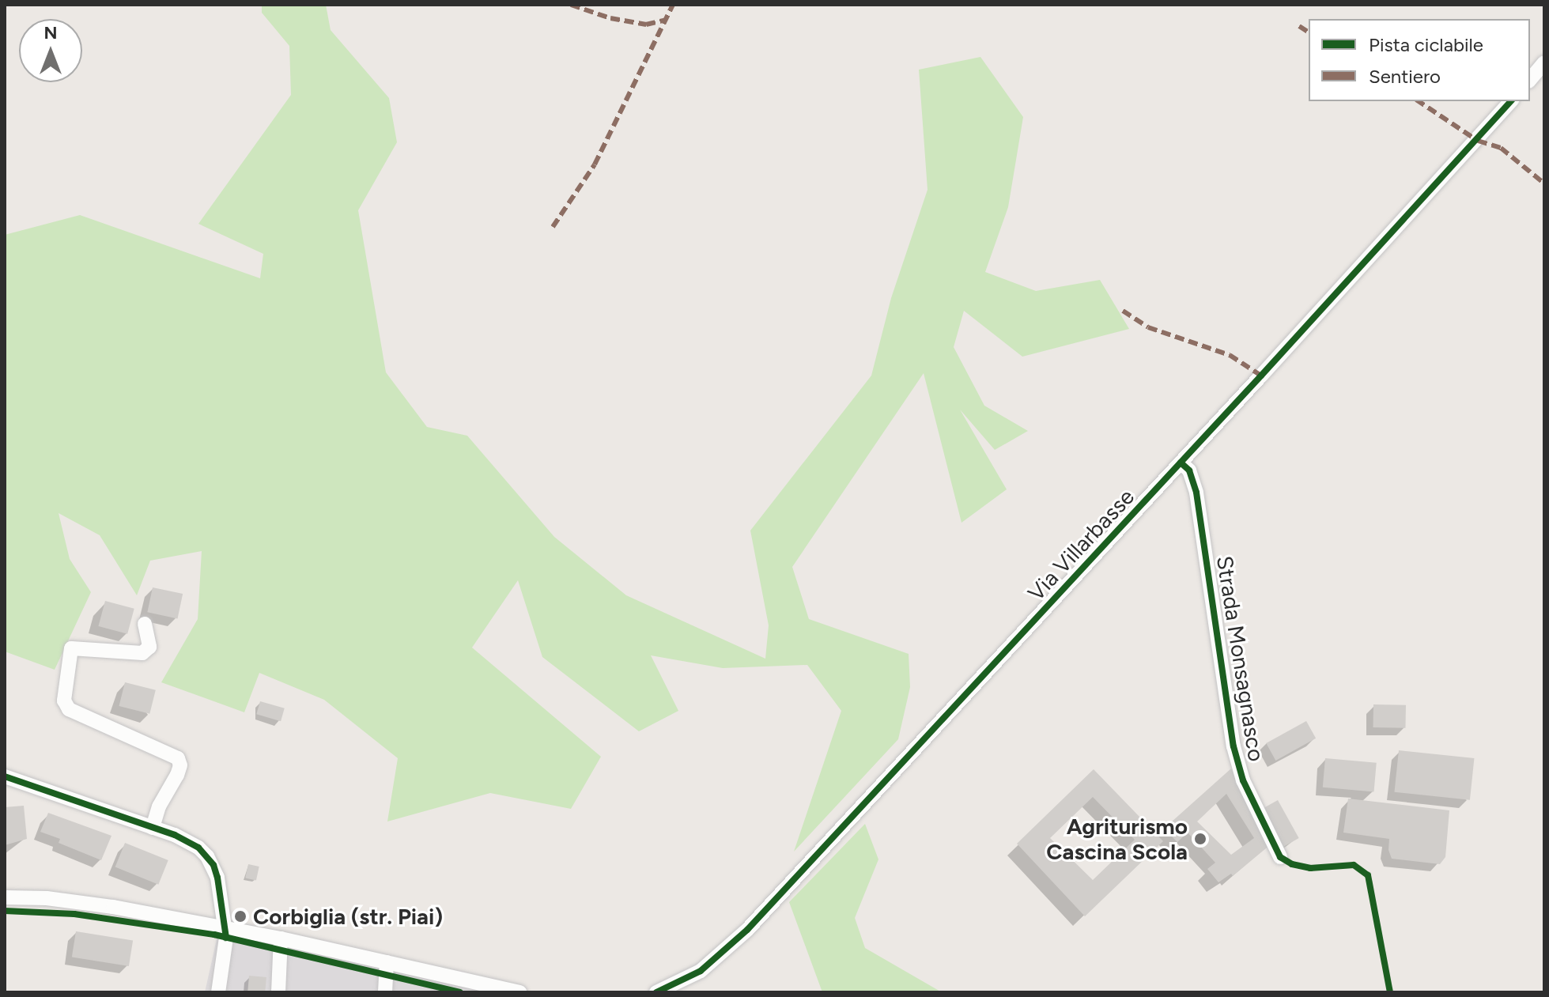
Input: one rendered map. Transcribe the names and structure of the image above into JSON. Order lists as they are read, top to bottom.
{
  "streets": {
    "street": ["Via Villarbasse", "Strada Monsagnasco"]
  },
  "crossings": [
    ["Via Villarbasse", "Strada Monsagnasco"]
  ],
  "places": ["Agriturismo Cascina Scola", "Corbiglia (str. Piai)"],
  "legend": ["Pista ciclabile", "Sentiero"],
  "north": "top"
}
